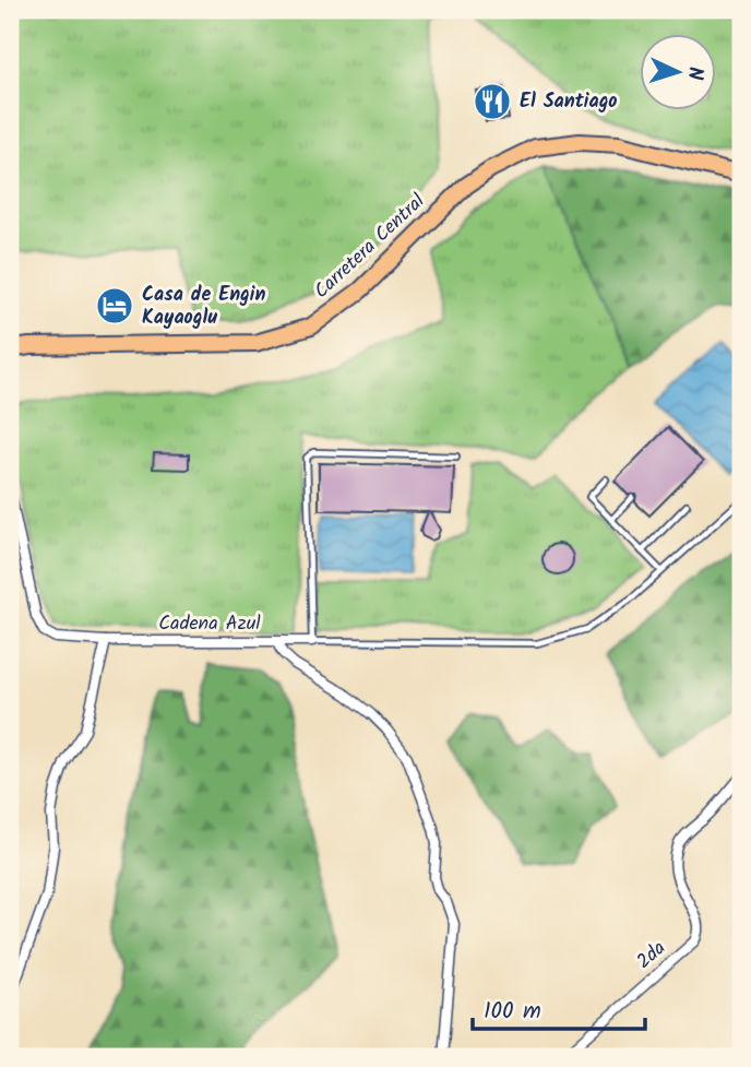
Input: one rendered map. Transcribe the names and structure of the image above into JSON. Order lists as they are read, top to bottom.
{
  "streets": {
    "main road": ["Carretera Central"],
    "street": ["Cadena Azul", "2da"]
  },
  "places": {
    "restaurant": ["El Santiago"],
    "hotel": ["Casa de Engin Kayaoglu"]
  },
  "scale_bar": "100 m",
  "north": "right"
}
